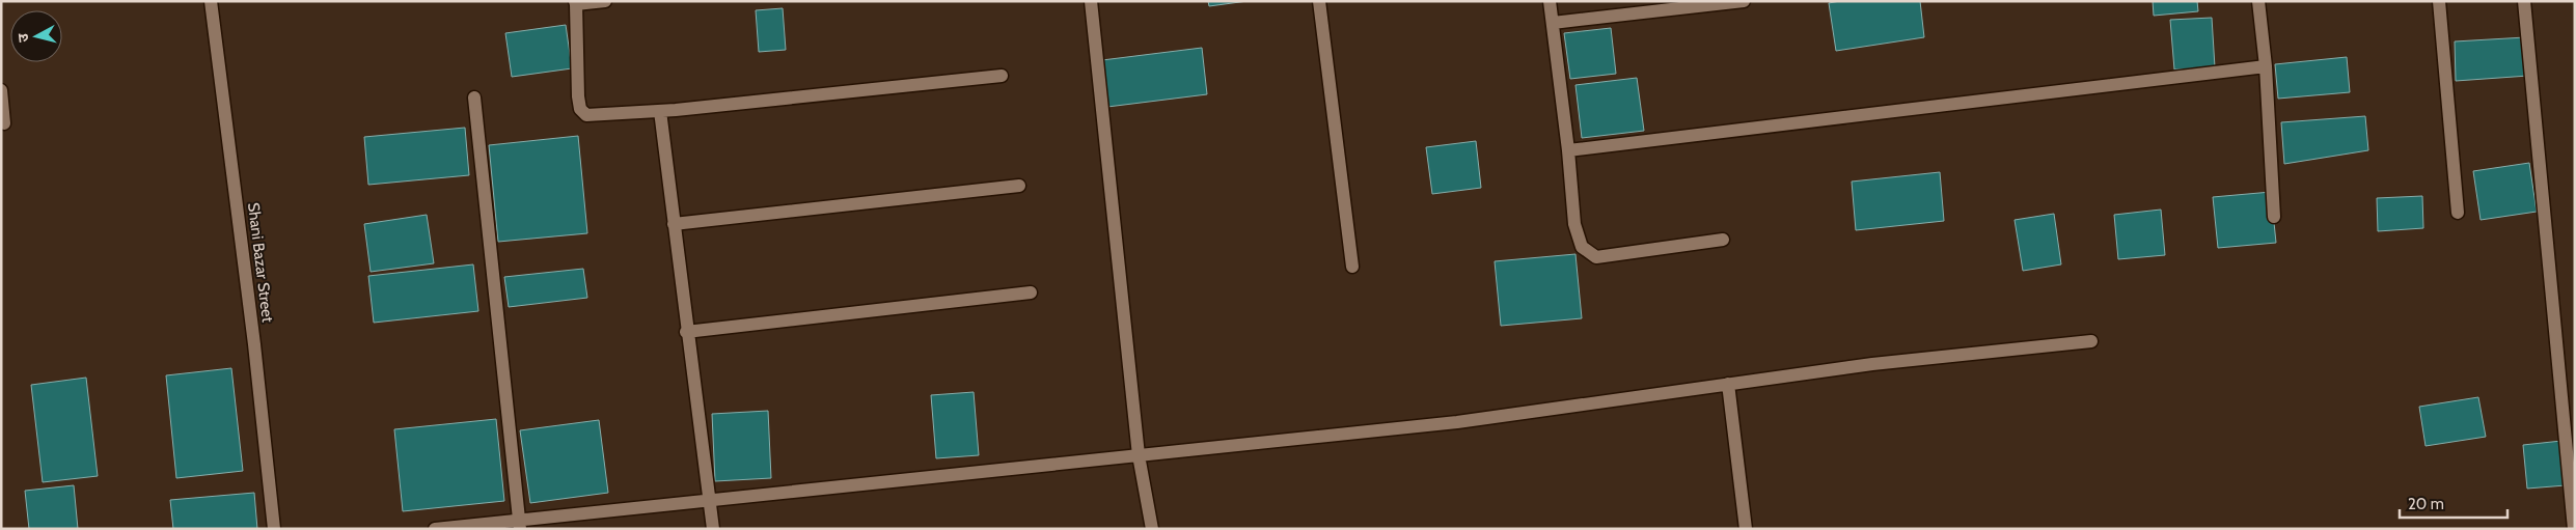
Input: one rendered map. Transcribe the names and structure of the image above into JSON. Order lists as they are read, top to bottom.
{
  "streets": {
    "street": ["Shani Bazar Street"]
  },
  "scale_bar": "20 m",
  "north": "left"
}
